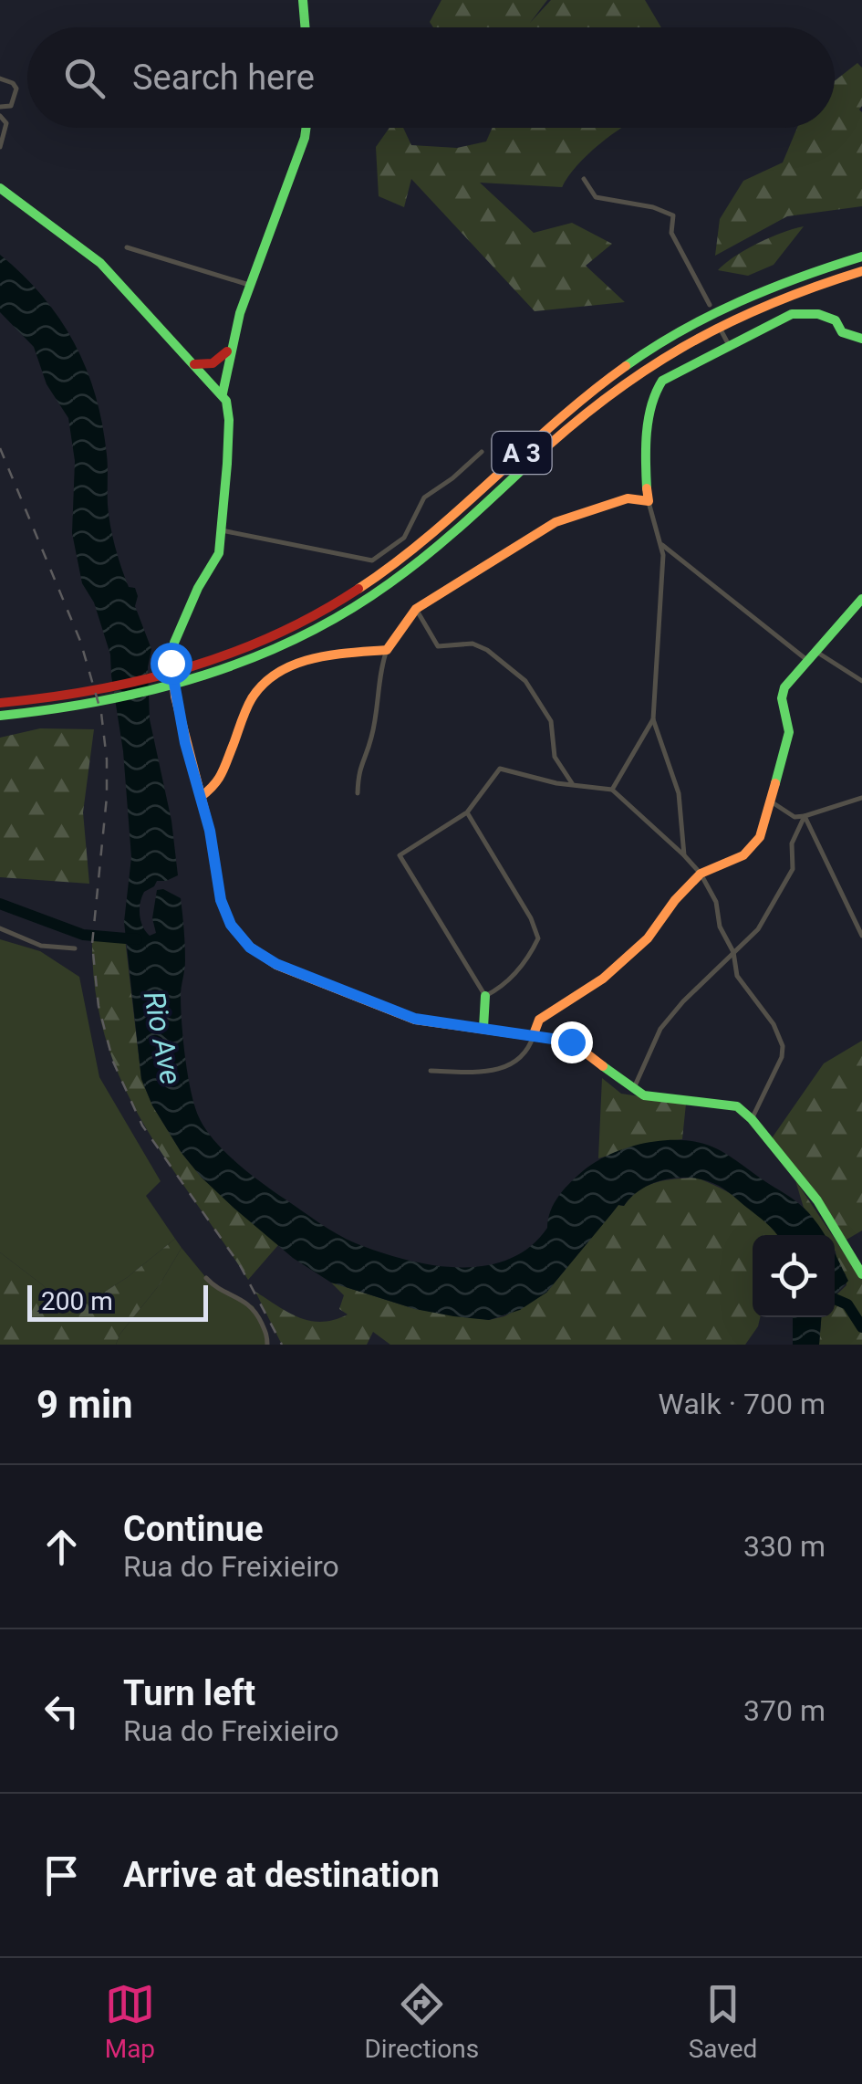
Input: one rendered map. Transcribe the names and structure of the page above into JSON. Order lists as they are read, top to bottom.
{
  "streets": {
    "main road": ["A 3"]
  },
  "water": ["Rio Ave"],
  "scale_bar": "200 m",
  "page": {
    "search": "Search here",
    "scale": "200 m",
    "heading": ["9 min", "Walk · 700 m"],
    "list": [
      ["Continue", "Rua do Freixieiro", "330 m"],
      ["Turn left", "Rua do Freixieiro", "370 m"],
      "Arrive at destination"
    ],
    "nav": ["Map", "Directions", "Saved"]
  }
}
